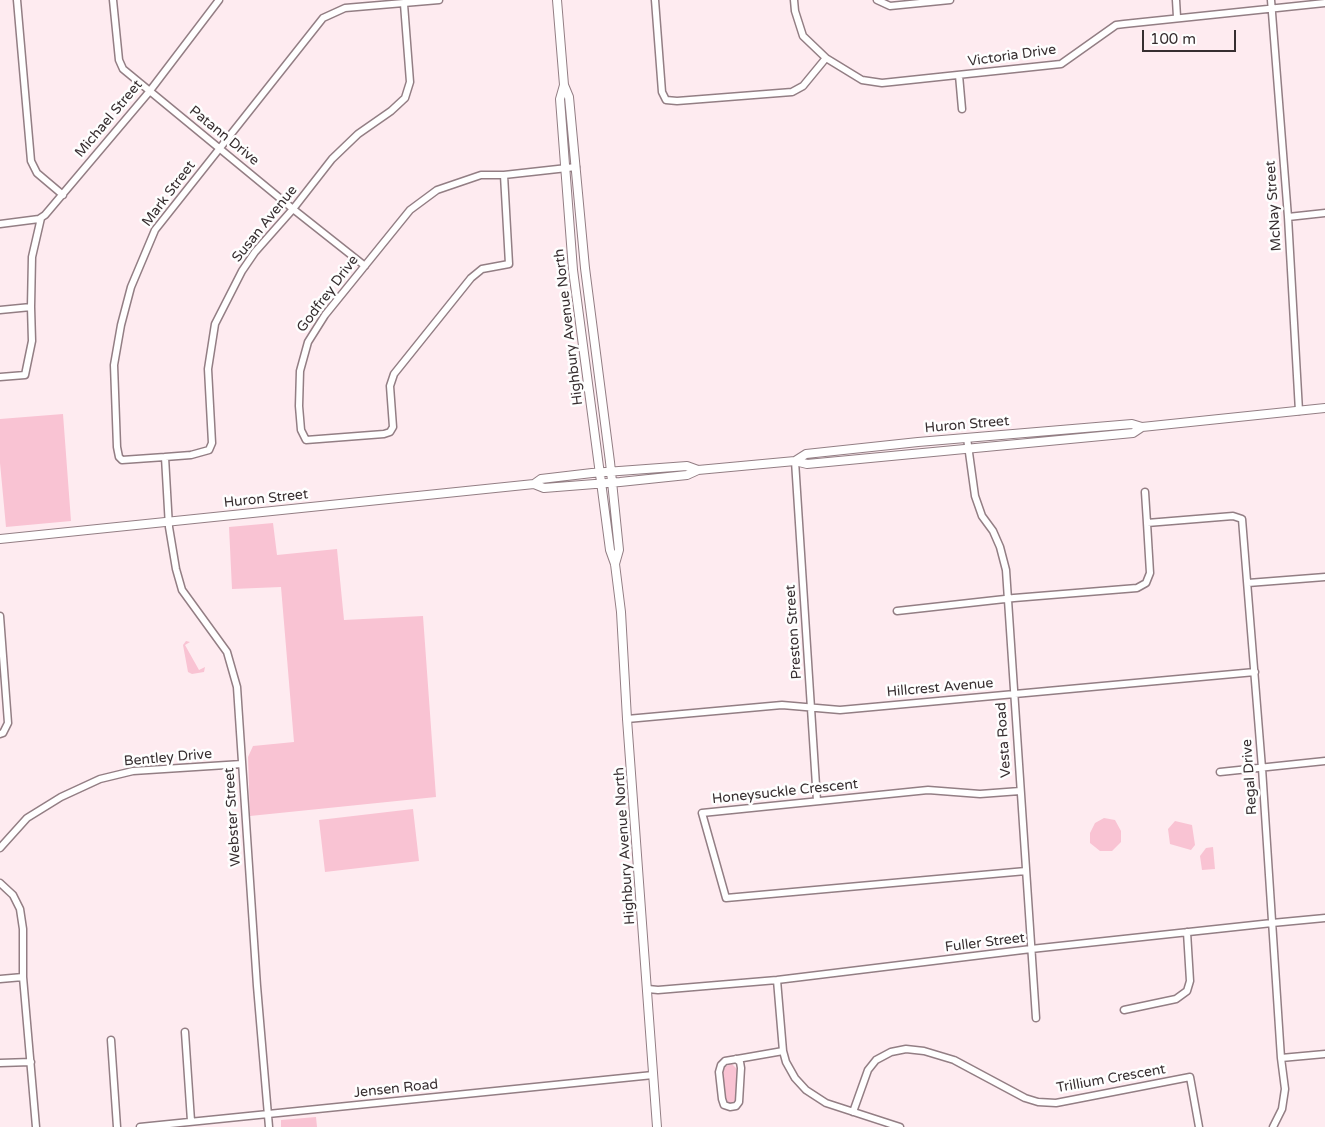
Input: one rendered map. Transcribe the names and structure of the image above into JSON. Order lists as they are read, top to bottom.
{
  "streets": {
    "main road": ["Highbury Avenue North", "Huron Street"],
    "street": [
      "Victoria Drive",
      "Michael Street",
      "Patann Drive",
      "Mark Street",
      "McNay Street",
      "Susan Avenue",
      "Godfrey Drive",
      "Preston Street",
      "Hillcrest Avenue",
      "Vesta Road",
      "Bentley Drive",
      "Regal Drive",
      "Honeysuckle Crescent",
      "Webster Street",
      "Fuller Street",
      "Trillium Crescent",
      "Jensen Road"
    ]
  },
  "crossings": [
    ["Victoria Drive", "McNay Street"],
    ["Michael Street", "Patann Drive"],
    ["Patann Drive", "Mark Street"],
    ["Patann Drive", "Susan Avenue"],
    ["Patann Drive", "Godfrey Drive"],
    ["Mark Street", "Susan Avenue"],
    ["McNay Street", "Huron Street"],
    ["Godfrey Drive", "Highbury Avenue North"],
    ["Highbury Avenue North", "Huron Street"],
    ["Highbury Avenue North", "Hillcrest Avenue"],
    ["Highbury Avenue North", "Fuller Street"],
    ["Highbury Avenue North", "Jensen Road"],
    ["Huron Street", "Preston Street"],
    ["Huron Street", "Vesta Road"],
    ["Huron Street", "Webster Street"],
    ["Preston Street", "Hillcrest Avenue"],
    ["Preston Street", "Honeysuckle Crescent"],
    ["Hillcrest Avenue", "Vesta Road"],
    ["Hillcrest Avenue", "Regal Drive"],
    ["Vesta Road", "Honeysuckle Crescent"],
    ["Vesta Road", "Fuller Street"],
    ["Bentley Drive", "Webster Street"],
    ["Regal Drive", "Fuller Street"],
    ["Webster Street", "Jensen Road"]
  ],
  "scale_bar": "100 m"
}
